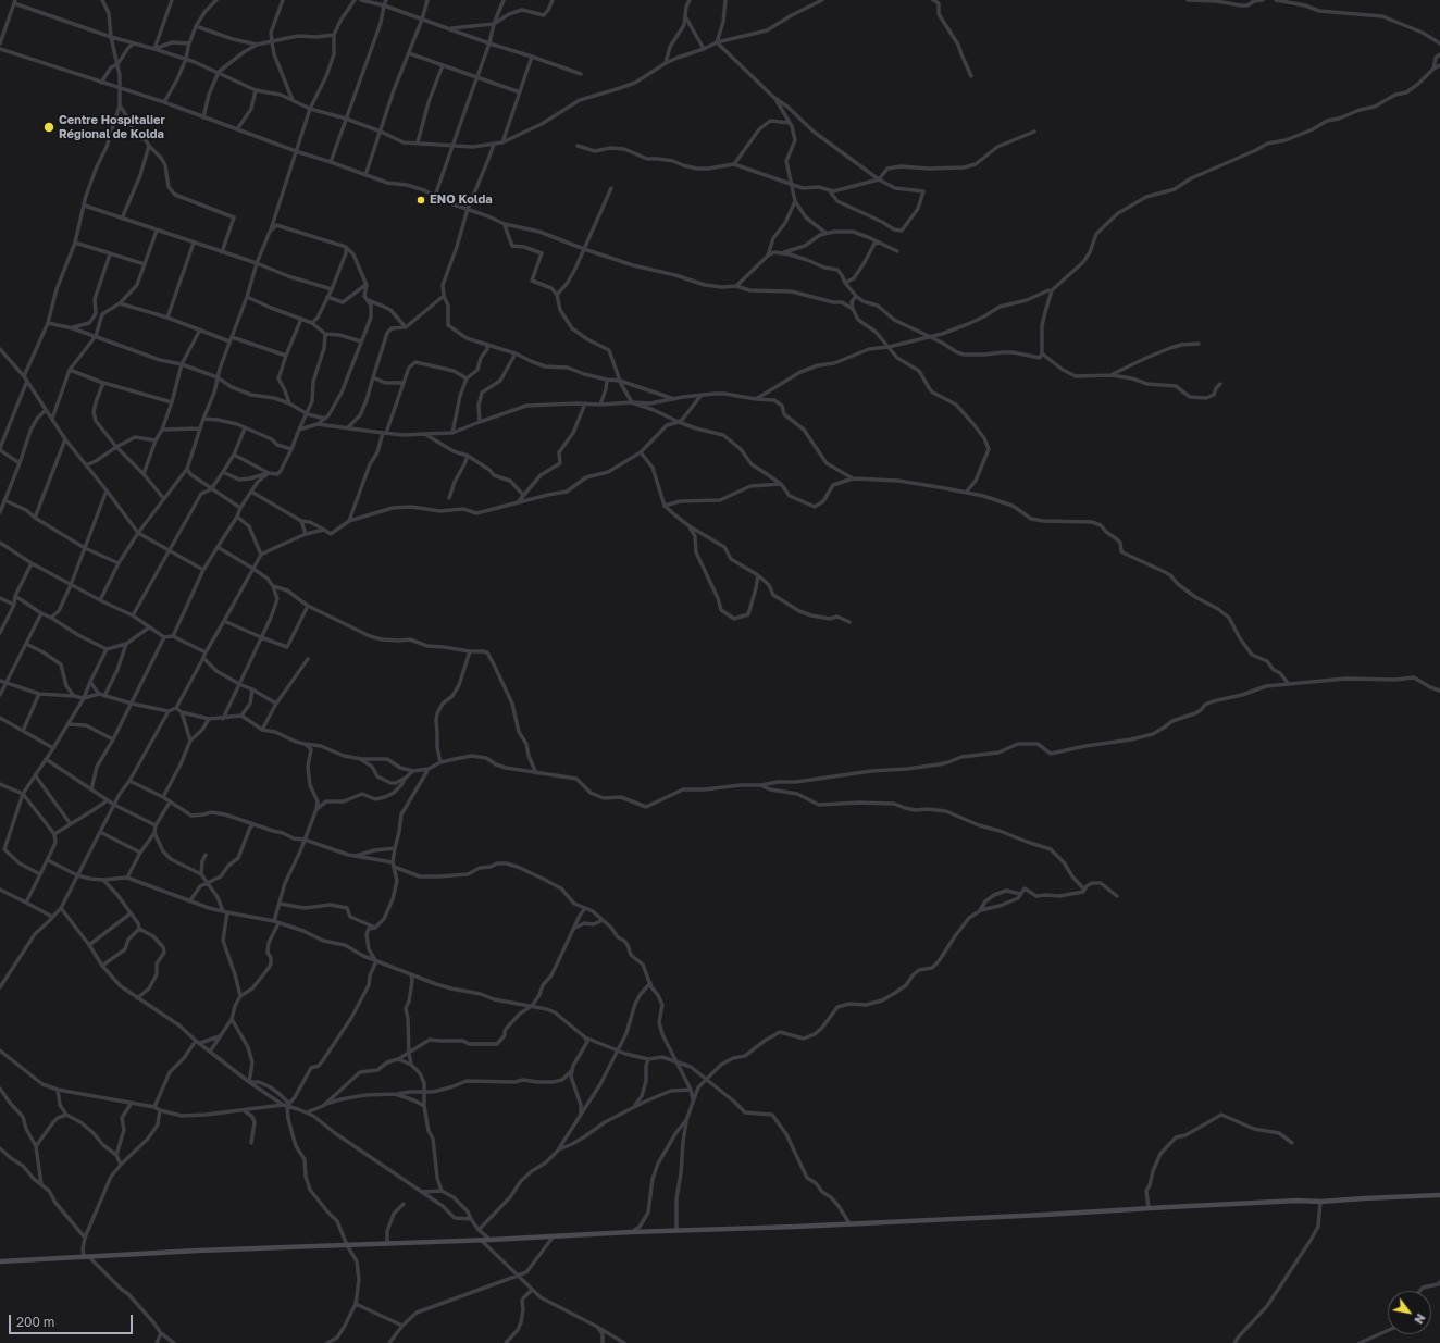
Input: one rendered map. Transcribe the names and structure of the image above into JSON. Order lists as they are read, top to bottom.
{
  "places": ["Centre Hospitalier Régional de Kolda", "ENO Kolda"],
  "scale_bar": "200 m",
  "north": "bottom right"
}
